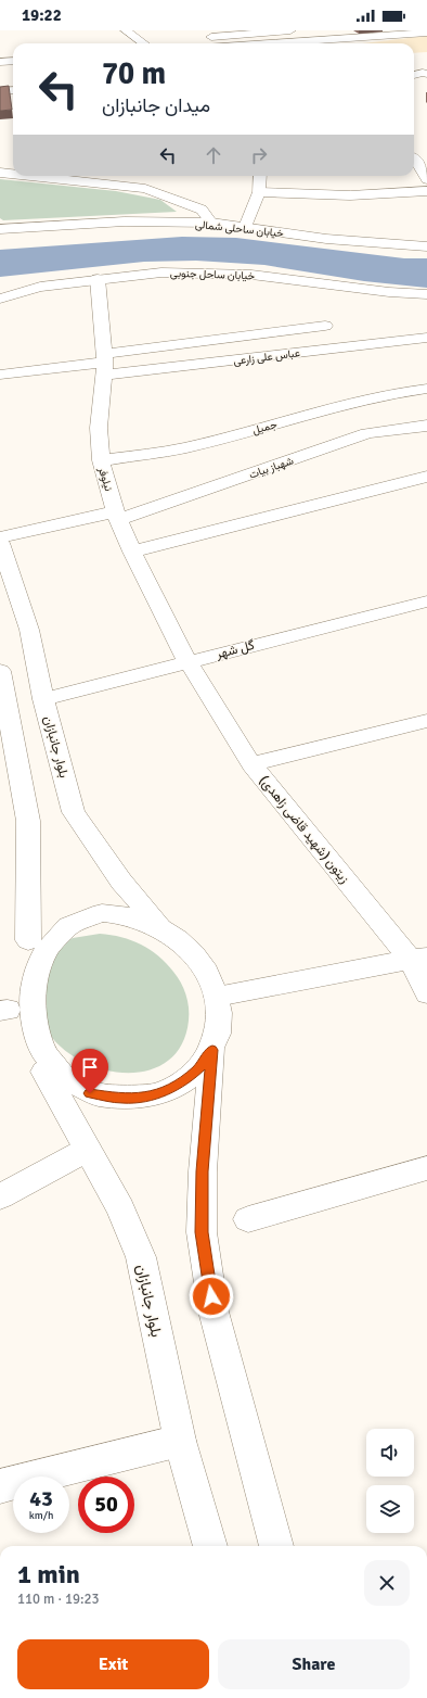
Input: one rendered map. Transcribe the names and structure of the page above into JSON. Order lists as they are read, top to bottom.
{
  "streets": {
    "street": [
      "خیابان ساحلی شمالی",
      "خیابان ساحل جنوبی",
      "عباس علی زارعی",
      "جمیل",
      "شهباز بیات",
      "نیلوفر",
      "گل شهر",
      "بلوار جانبازان",
      "زیتون (شهید قاضی زاهدی)"
    ]
  },
  "crossings": [
    ["خیابان ساحل جنوبی", "نیلوفر"],
    ["عباس علی زارعی", "نیلوفر"],
    ["جمیل", "نیلوفر"],
    ["شهباز بیات", "نیلوفر"],
    ["نیلوفر", "گل شهر"],
    ["نیلوفر", "زیتون (شهید قاضی زاهدی)"],
    ["گل شهر", "بلوار جانبازان"],
    ["گل شهر", "زیتون (شهید قاضی زاهدی)"]
  ],
  "page": {
    "status": "19:22",
    "turn": ["70 m", "میدان جانبازان"],
    "speed": "43 km/h",
    "limit": "50",
    "heading": ["1 min", "110 m · 19:23"],
    "buttons": ["Exit", "Share"]
  }
}
